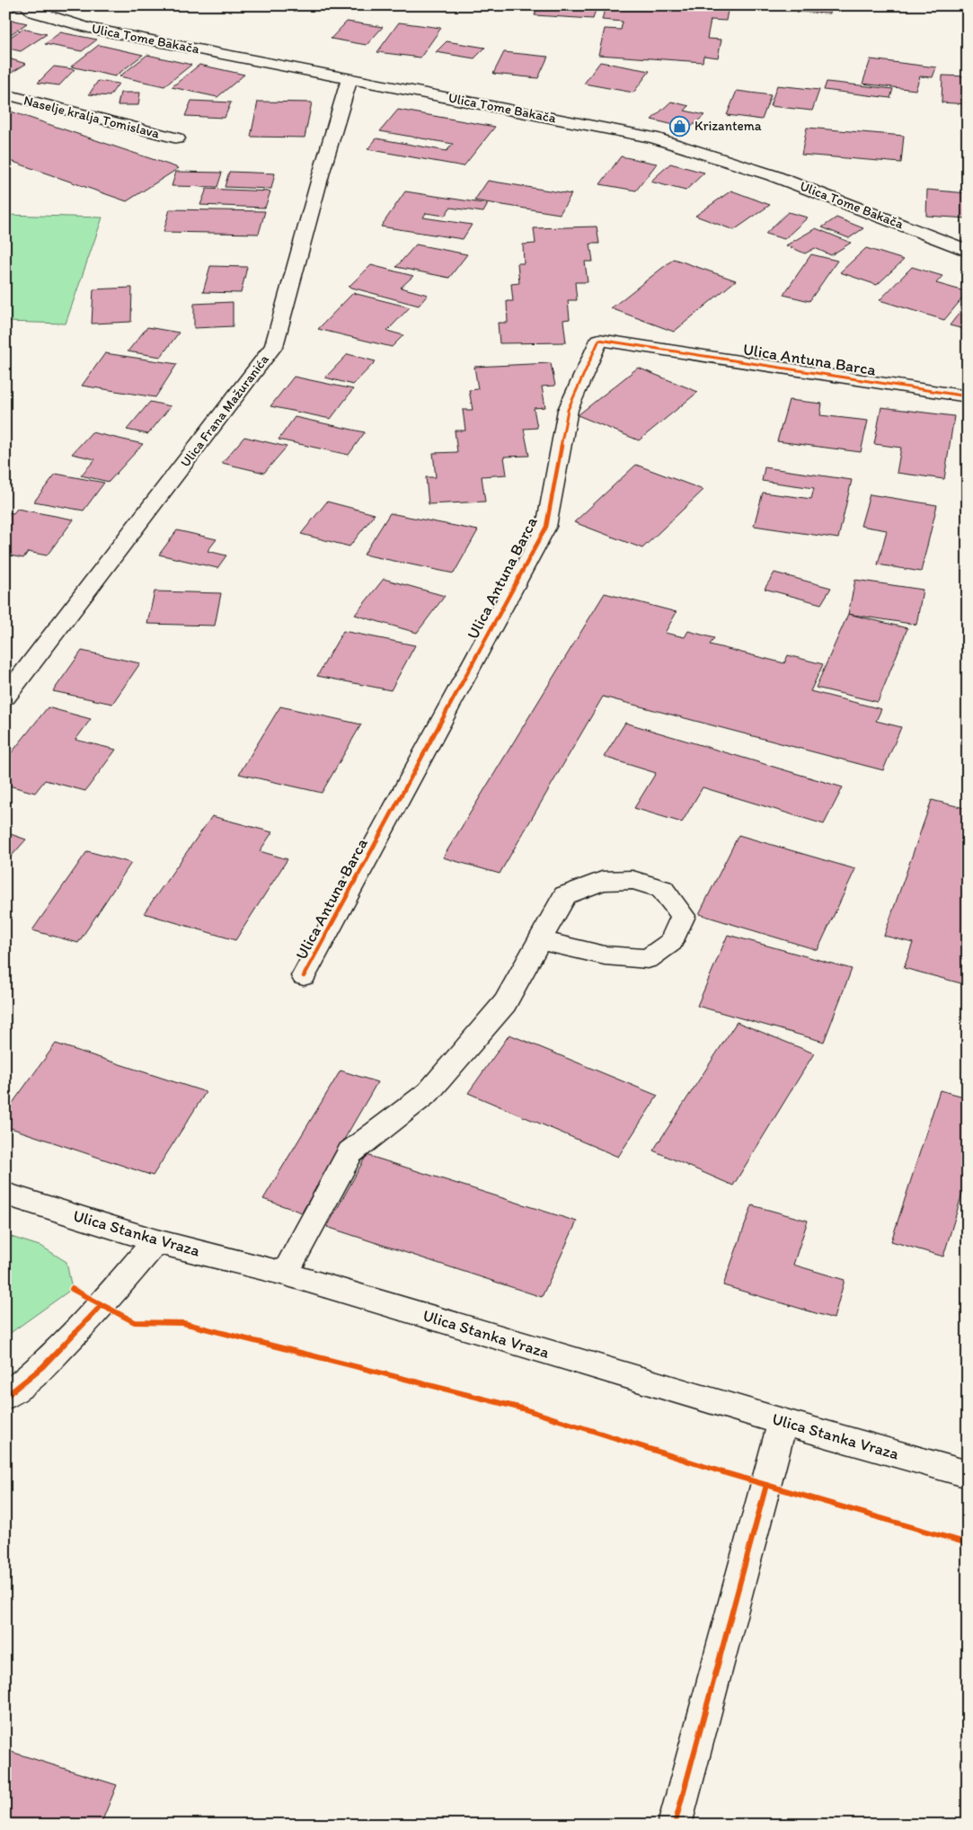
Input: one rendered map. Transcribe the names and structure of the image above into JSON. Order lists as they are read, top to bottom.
{
  "streets": {
    "street": [
      "Ulica Tome Bakača",
      "Naselje kralja Tomislava",
      "Ulica Antuna Barca",
      "Ulica Frana Mažuranića",
      "Ulica Stanka Vraza"
    ]
  },
  "crossings": [
    ["Ulica Tome Bakača", "Ulica Frana Mažuranića"]
  ],
  "places": {
    "shop": ["Krizantema"]
  }
}
